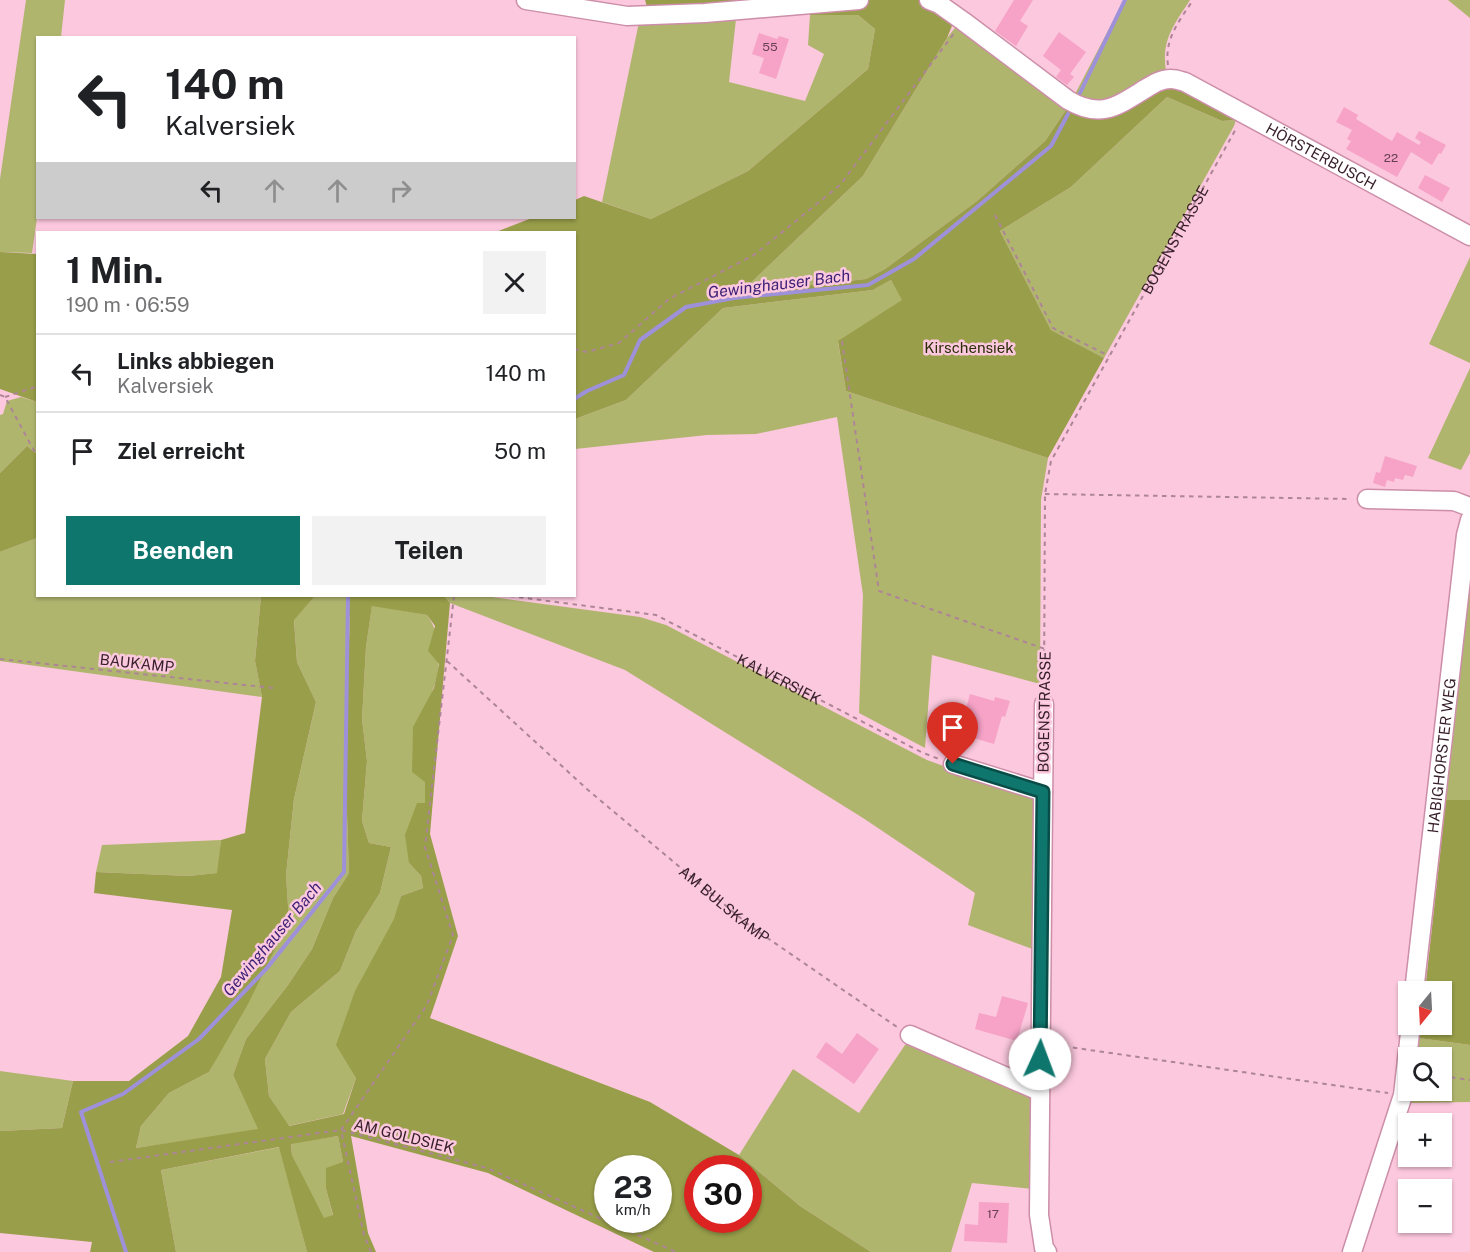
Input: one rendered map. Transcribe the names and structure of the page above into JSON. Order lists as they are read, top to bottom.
{
  "streets": {
    "street": ["HÖRSTERBUSCH", "BOGENSTRASSE", "HABIGHORSTER WEG"],
    "path": [
      "BAUKAMP",
      "KALVERSIEK",
      "AM BULSKAMP",
      "AM GOLDSIEK"
    ]
  },
  "crossings": [
    ["HÖRSTERBUSCH", "BOGENSTRASSE"]
  ],
  "water": ["Gewinghauser Bach"],
  "parks": ["Kirschensiek"],
  "house_numbers": ["55", "22", "17"],
  "north": "bottom",
  "page": {
    "turn": ["140 m", "Kalversiek"],
    "heading": ["1 Min.", "190 m · 06:59"],
    "list": [
      {
        "name": "Links abbiegen",
        "note": "Kalversiek",
        "value": "140 m"
      },
      {
        "name": "Ziel erreicht",
        "value": "50 m"
      }
    ],
    "buttons": ["Beenden", "Teilen"],
    "map_buttons": ["+", "−"],
    "speed": "23 km/h",
    "limit": "30"
  }
}
